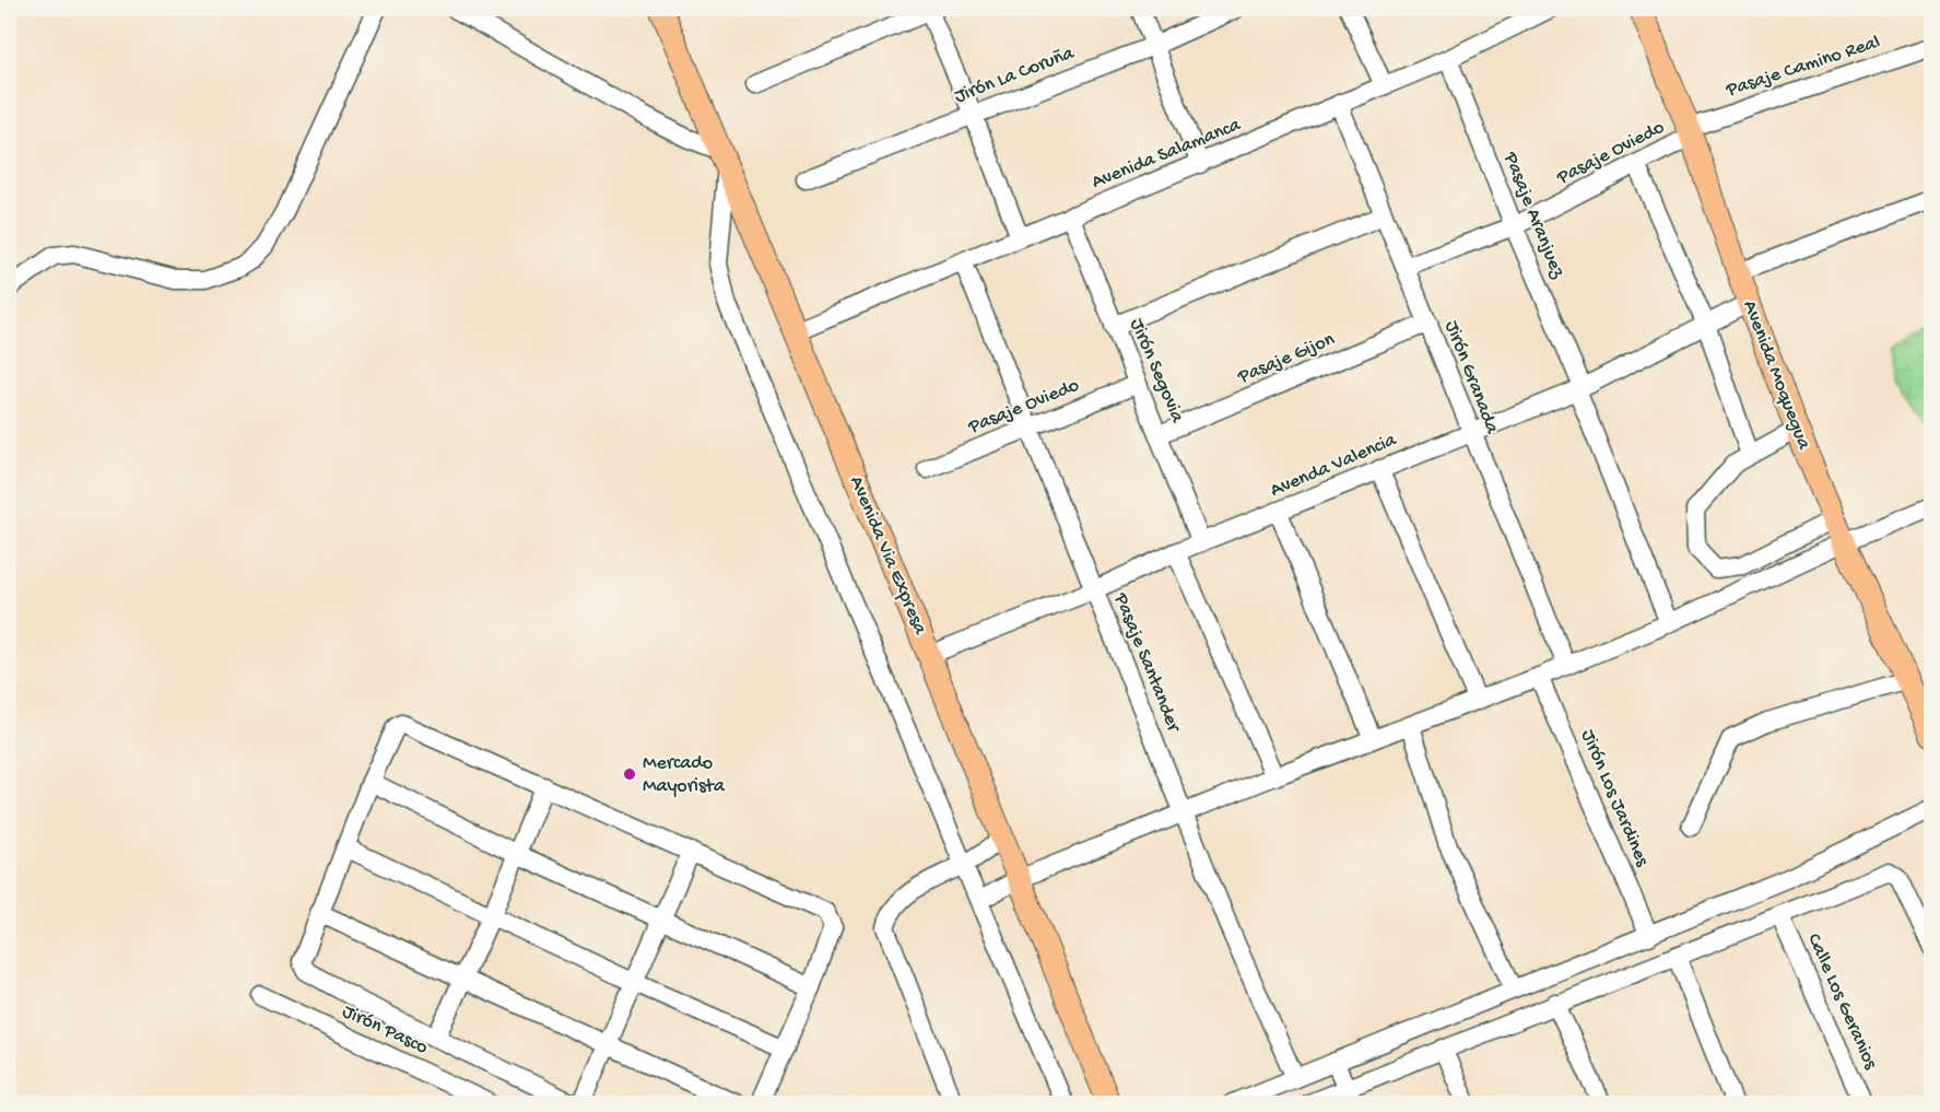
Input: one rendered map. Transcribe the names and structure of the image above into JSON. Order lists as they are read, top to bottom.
{
  "streets": {
    "main road": ["Avenida Moquegua", "Avenida Via Expresa"],
    "street": [
      "Pasaje Camino Real",
      "Jirón La Coruña",
      "Pasaje Oviedo",
      "Avenida Salamanca",
      "Pasaje Aranjuez",
      "Pasaje Gijon",
      "Jirón Segovia",
      "Jirón Granada",
      "Avenda Valencia",
      "Pasaje Santander",
      "Jirón Los Jardines",
      "Calle Los Geranios",
      "Jirón Pasco"
    ]
  },
  "crossings": [
    ["Pasaje Camino Real", "Pasaje Oviedo"],
    ["Pasaje Camino Real", "Avenida Moquegua"],
    ["Pasaje Oviedo", "Pasaje Aranjuez"],
    ["Pasaje Oviedo", "Jirón Segovia"],
    ["Pasaje Oviedo", "Avenida Moquegua"],
    ["Pasaje Oviedo", "Jirón Granada"],
    ["Pasaje Oviedo", "Pasaje Santander"],
    ["Avenida Salamanca", "Pasaje Aranjuez"],
    ["Avenida Salamanca", "Jirón Segovia"],
    ["Avenida Salamanca", "Jirón Granada"],
    ["Avenida Salamanca", "Avenida Via Expresa"],
    ["Avenida Salamanca", "Pasaje Santander"],
    ["Pasaje Aranjuez", "Avenda Valencia"],
    ["Pasaje Gijon", "Jirón Segovia"],
    ["Pasaje Gijon", "Jirón Granada"],
    ["Jirón Segovia", "Avenda Valencia"],
    ["Avenida Moquegua", "Avenda Valencia"],
    ["Jirón Granada", "Avenda Valencia"],
    ["Avenda Valencia", "Avenida Via Expresa"],
    ["Avenda Valencia", "Pasaje Santander"]
  ],
  "places": ["Mercado Mayorista"]
}
